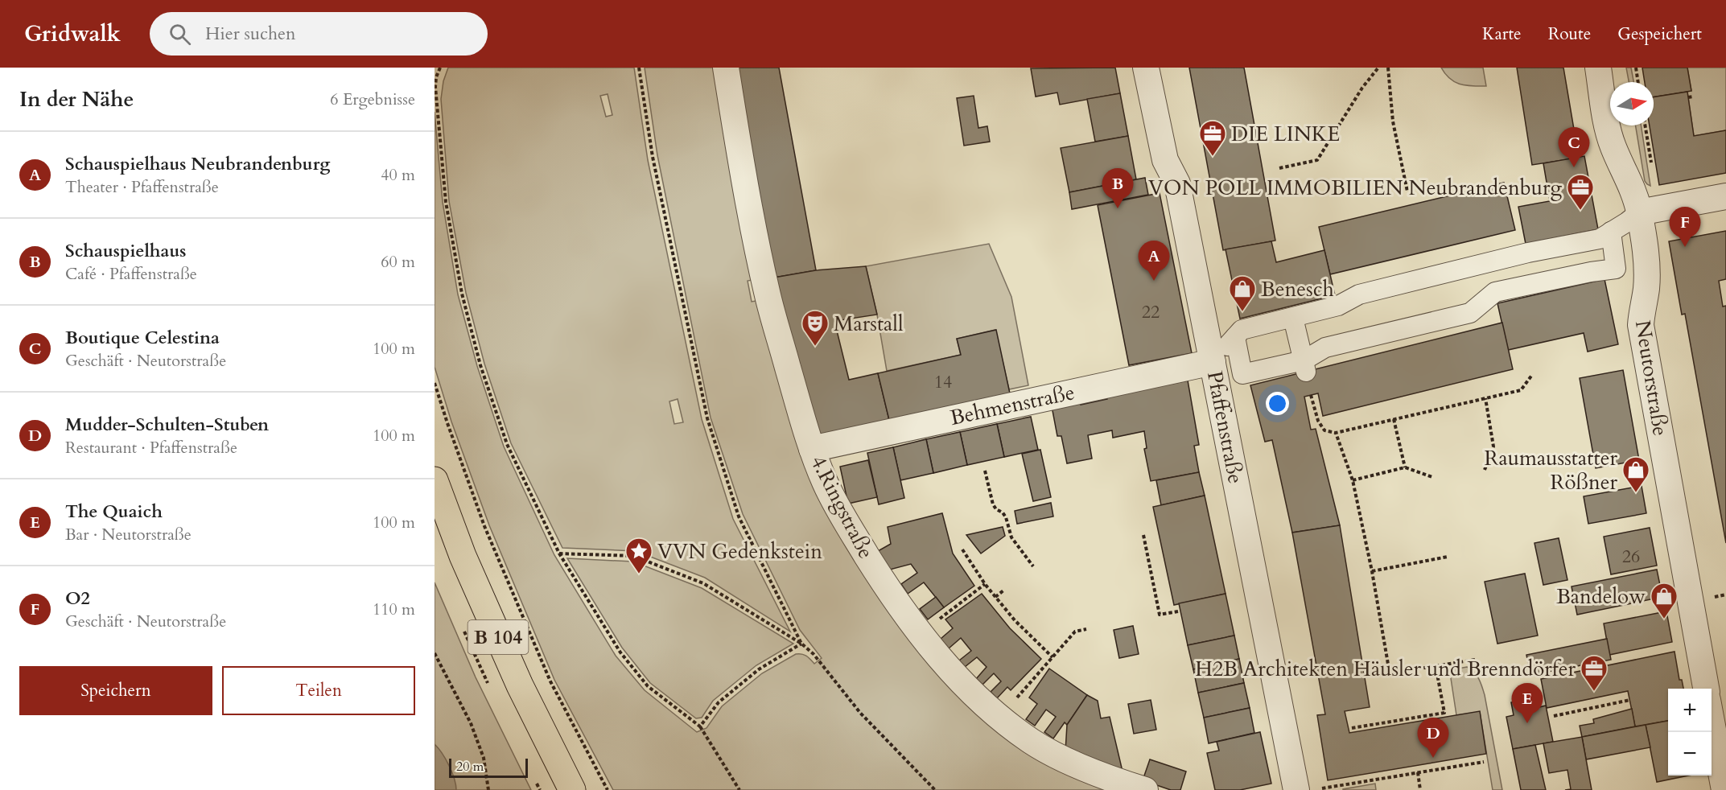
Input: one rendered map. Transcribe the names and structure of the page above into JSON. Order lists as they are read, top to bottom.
{
  "streets": {
    "main road": ["B 104"],
    "street": [
      "Neutorstraße",
      "Behmenstraße",
      "Pfaffenstraße",
      "4.Ringstraße"
    ]
  },
  "crossings": [
    ["Behmenstraße", "Pfaffenstraße"],
    ["Behmenstraße", "4.Ringstraße"]
  ],
  "places": {
    "office": ["DIE LINKE", "VON POLL IMMOBILIEN Neubrandenburg", "H2B Architekten Häusler und Brenndörfer"],
    "shop": ["Benesch", "Raumausstatter Rößner", "Bandelow"],
    "theatre": ["Marstall"],
    "place": ["VVN Gedenkstein"]
  },
  "house_numbers": ["22", "14", "26"],
  "scale_bar": "20 m",
  "north": "right",
  "page": {
    "header": "Gridwalk",
    "search": "Hier suchen",
    "nav": ["Karte", "Route", "Gespeichert"],
    "heading": ["In der Nähe", "6 Ergebnisse"],
    "pins": [
      "C",
      "B",
      "F",
      "A",
      "E",
      "D"
    ],
    "list": [
      {
        "mark": "A",
        "name": "Schauspielhaus Neubrandenburg",
        "note": "Theater · Pfaffenstraße",
        "value": "40 m"
      },
      {
        "mark": "B",
        "name": "Schauspielhaus",
        "note": "Café · Pfaffenstraße",
        "value": "60 m"
      },
      {
        "mark": "C",
        "name": "Boutique Celestina",
        "note": "Geschäft · Neutorstraße",
        "value": "100 m"
      },
      {
        "mark": "D",
        "name": "Mudder-Schulten-Stuben",
        "note": "Restaurant · Pfaffenstraße",
        "value": "100 m"
      },
      {
        "mark": "E",
        "name": "The Quaich",
        "note": "Bar · Neutorstraße",
        "value": "100 m"
      },
      {
        "mark": "F",
        "name": "O2",
        "note": "Geschäft · Neutorstraße",
        "value": "110 m"
      }
    ],
    "buttons": ["Speichern", "Teilen"],
    "map_buttons": ["+", "−"],
    "scale": "20 m"
  }
}
